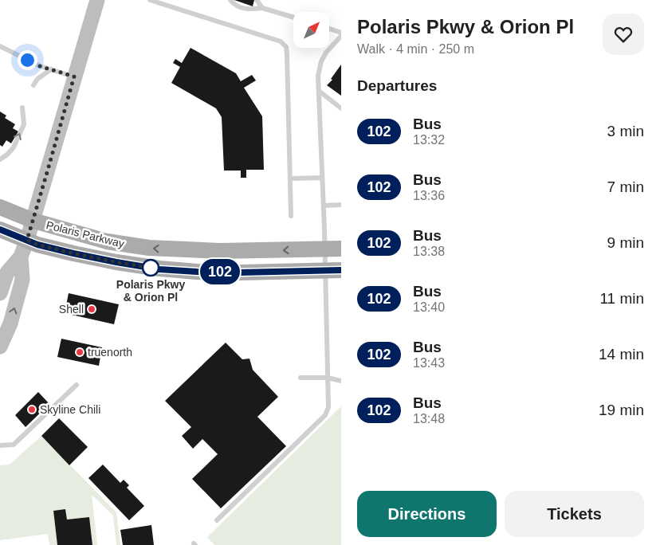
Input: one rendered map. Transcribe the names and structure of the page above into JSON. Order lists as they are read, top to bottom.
{
  "streets": {
    "main road": ["Polaris Parkway"]
  },
  "places": [
    "Polaris Pkwy & Orion Pl",
    "Shell",
    "truenorth",
    "Skyline Chili"
  ],
  "lines": ["bus line 102"],
  "north": "top right",
  "page": {
    "on_map": "102",
    "heading": [
      ["Polaris Pkwy & Orion Pl", "Walk · 4 min · 250 m"],
      "Departures"
    ],
    "list": [
      {
        "mark": "102",
        "name": "Bus",
        "note": "13:32",
        "value": "3 min"
      },
      {
        "mark": "102",
        "name": "Bus",
        "note": "13:36",
        "value": "7 min"
      },
      {
        "mark": "102",
        "name": "Bus",
        "note": "13:38",
        "value": "9 min"
      },
      {
        "mark": "102",
        "name": "Bus",
        "note": "13:40",
        "value": "11 min"
      },
      {
        "mark": "102",
        "name": "Bus",
        "note": "13:43",
        "value": "14 min"
      },
      {
        "mark": "102",
        "name": "Bus",
        "note": "13:48",
        "value": "19 min"
      }
    ],
    "buttons": ["Directions", "Tickets"]
  }
}
